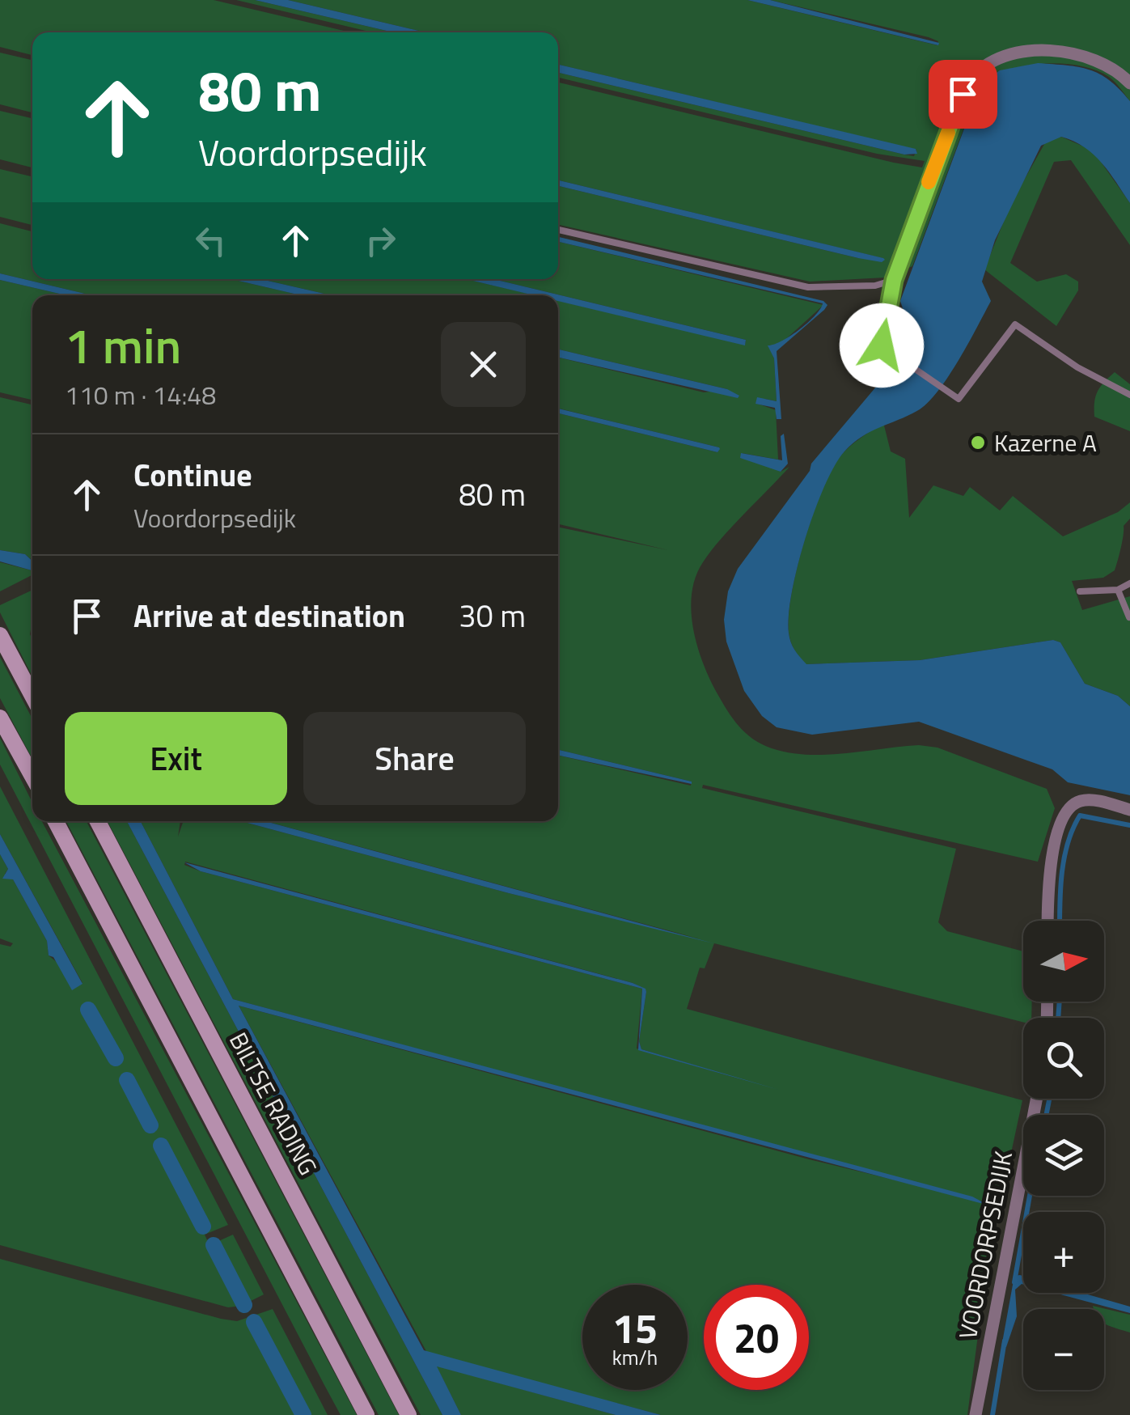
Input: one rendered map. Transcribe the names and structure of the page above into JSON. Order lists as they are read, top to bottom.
{
  "streets": {
    "main road": ["BILTSE RADING"],
    "street": ["VOORDORPSEDIJK"]
  },
  "places": ["Kazerne A"],
  "north": "right",
  "page": {
    "turn": ["80 m", "Voordorpsedijk"],
    "heading": ["1 min", "110 m · 14:48"],
    "list": [
      {
        "name": "Continue",
        "note": "Voordorpsedijk",
        "value": "80 m"
      },
      {
        "name": "Arrive at destination",
        "value": "30 m"
      }
    ],
    "buttons": ["Exit", "Share"],
    "map_buttons": ["+", "−"],
    "speed": "15 km/h",
    "limit": "20"
  }
}
